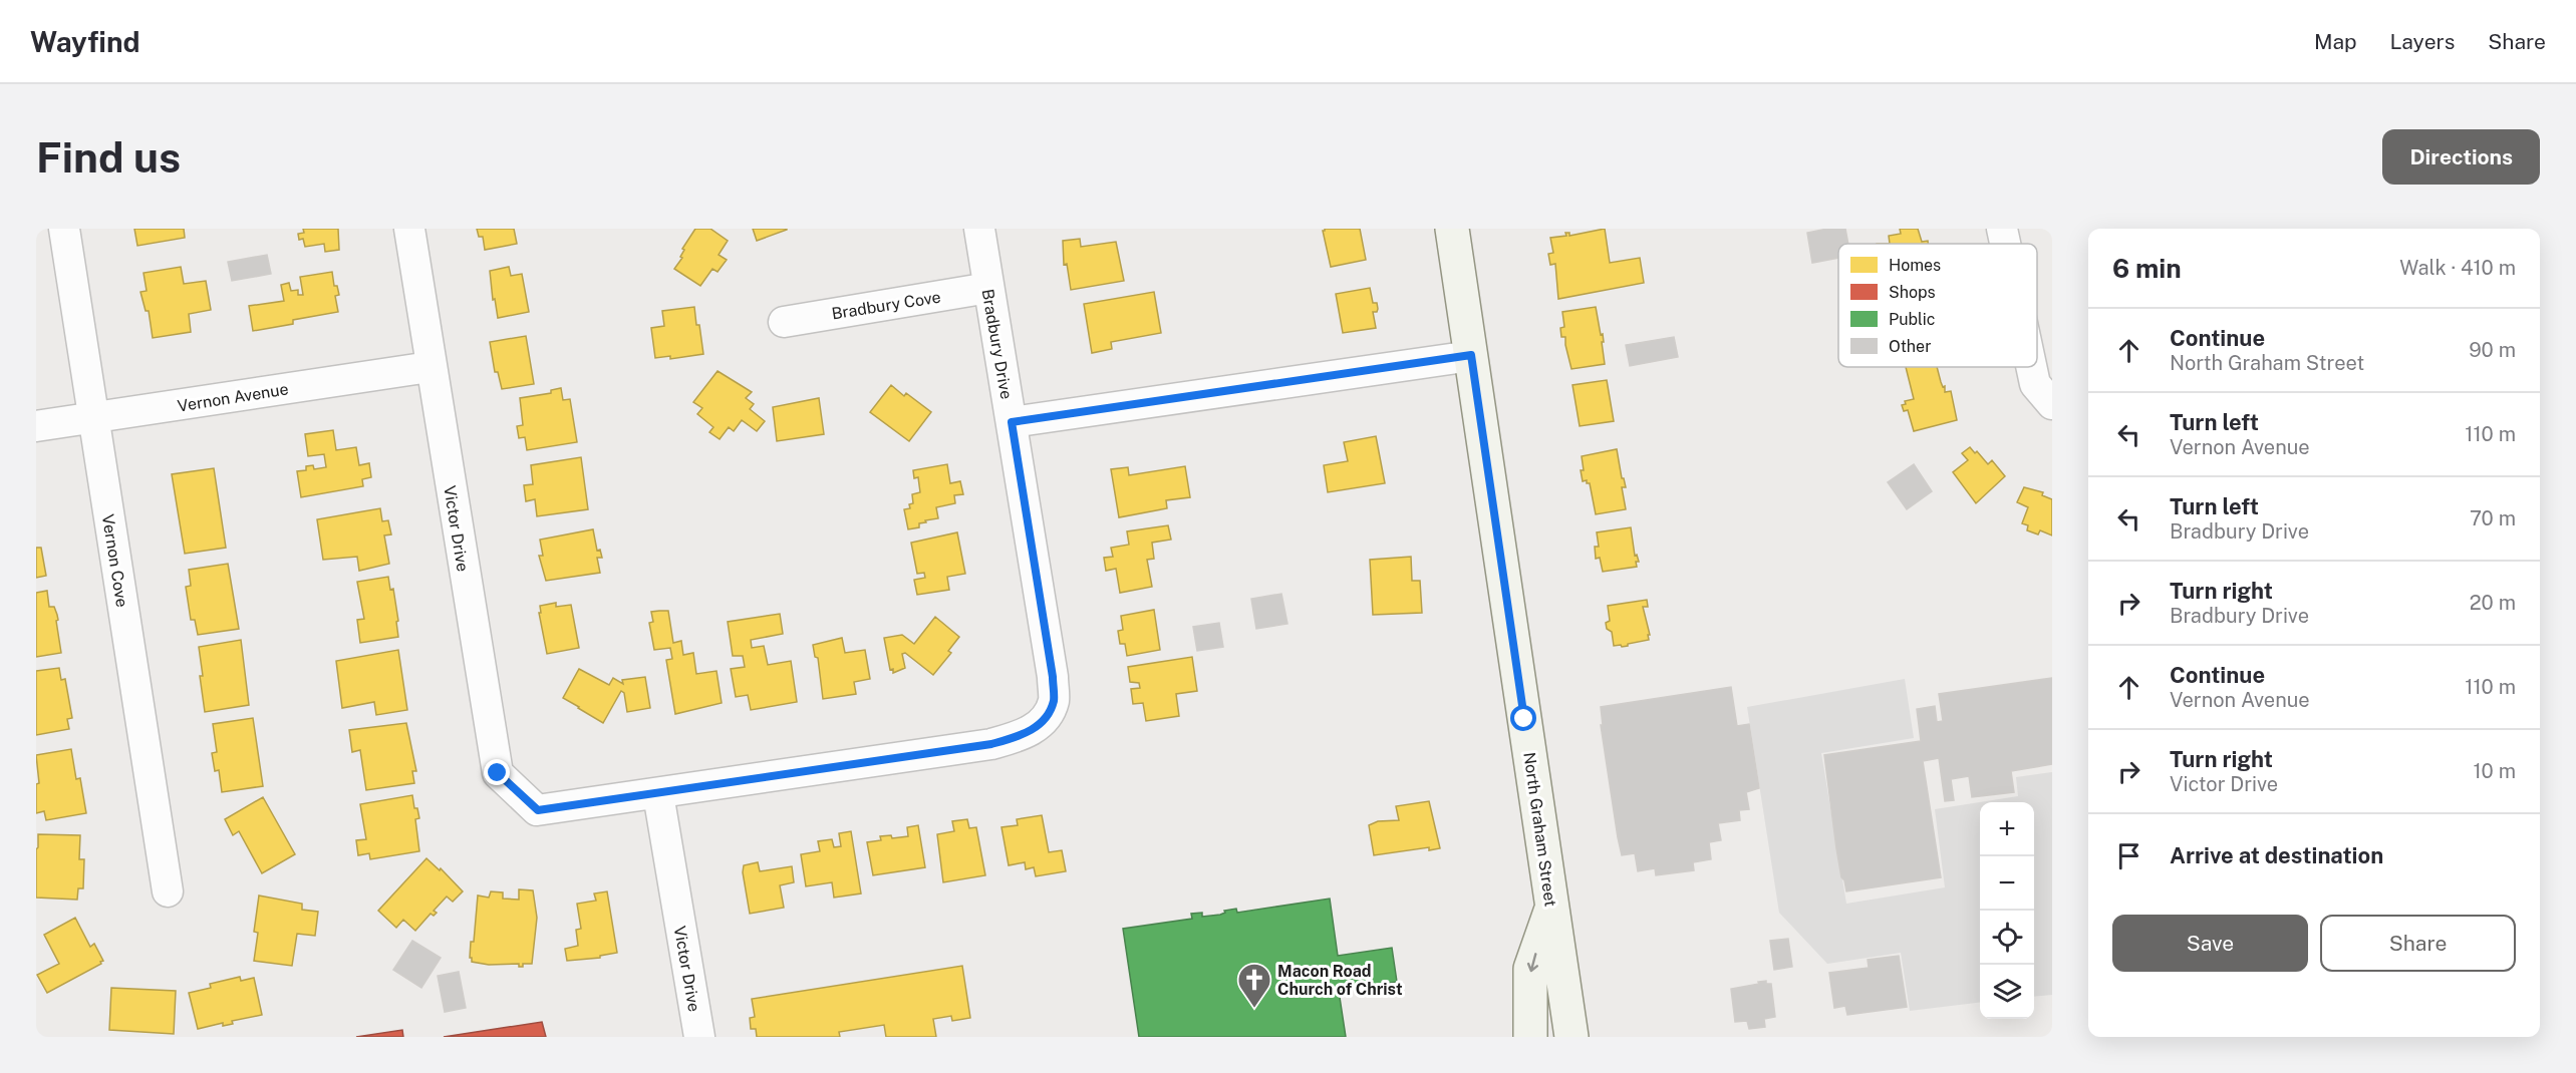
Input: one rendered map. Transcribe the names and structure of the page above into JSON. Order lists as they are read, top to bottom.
{
  "streets": {
    "main road": ["North Graham Street"],
    "street": [
      "Bradbury Cove",
      "Bradbury Drive",
      "Vernon Avenue",
      "Victor Drive",
      "Vernon Cove"
    ]
  },
  "crossings": [
    ["Bradbury Cove", "Bradbury Drive"],
    ["Bradbury Drive", "Victor Drive"],
    ["Vernon Avenue", "Victor Drive"],
    ["Vernon Avenue", "Vernon Cove"]
  ],
  "places": {
    "church": ["Macon Road Church of Christ"]
  },
  "legend": [
    "Homes",
    "Shops",
    "Public",
    "Other"
  ],
  "page": {
    "header": "Wayfind",
    "nav": ["Map", "Layers", "Share"],
    "buttons": [
      "Directions",
      ["Save", "Share"]
    ],
    "title": "Find us",
    "heading": ["6 min", "Walk · 410 m"],
    "list": [
      ["Continue", "North Graham Street", "90 m"],
      ["Turn left", "Vernon Avenue", "110 m"],
      ["Turn left", "Bradbury Drive", "70 m"],
      ["Turn right", "Bradbury Drive", "20 m"],
      ["Continue", "Vernon Avenue", "110 m"],
      ["Turn right", "Victor Drive", "10 m"],
      "Arrive at destination"
    ],
    "map_buttons": ["+", "−"]
  }
}
